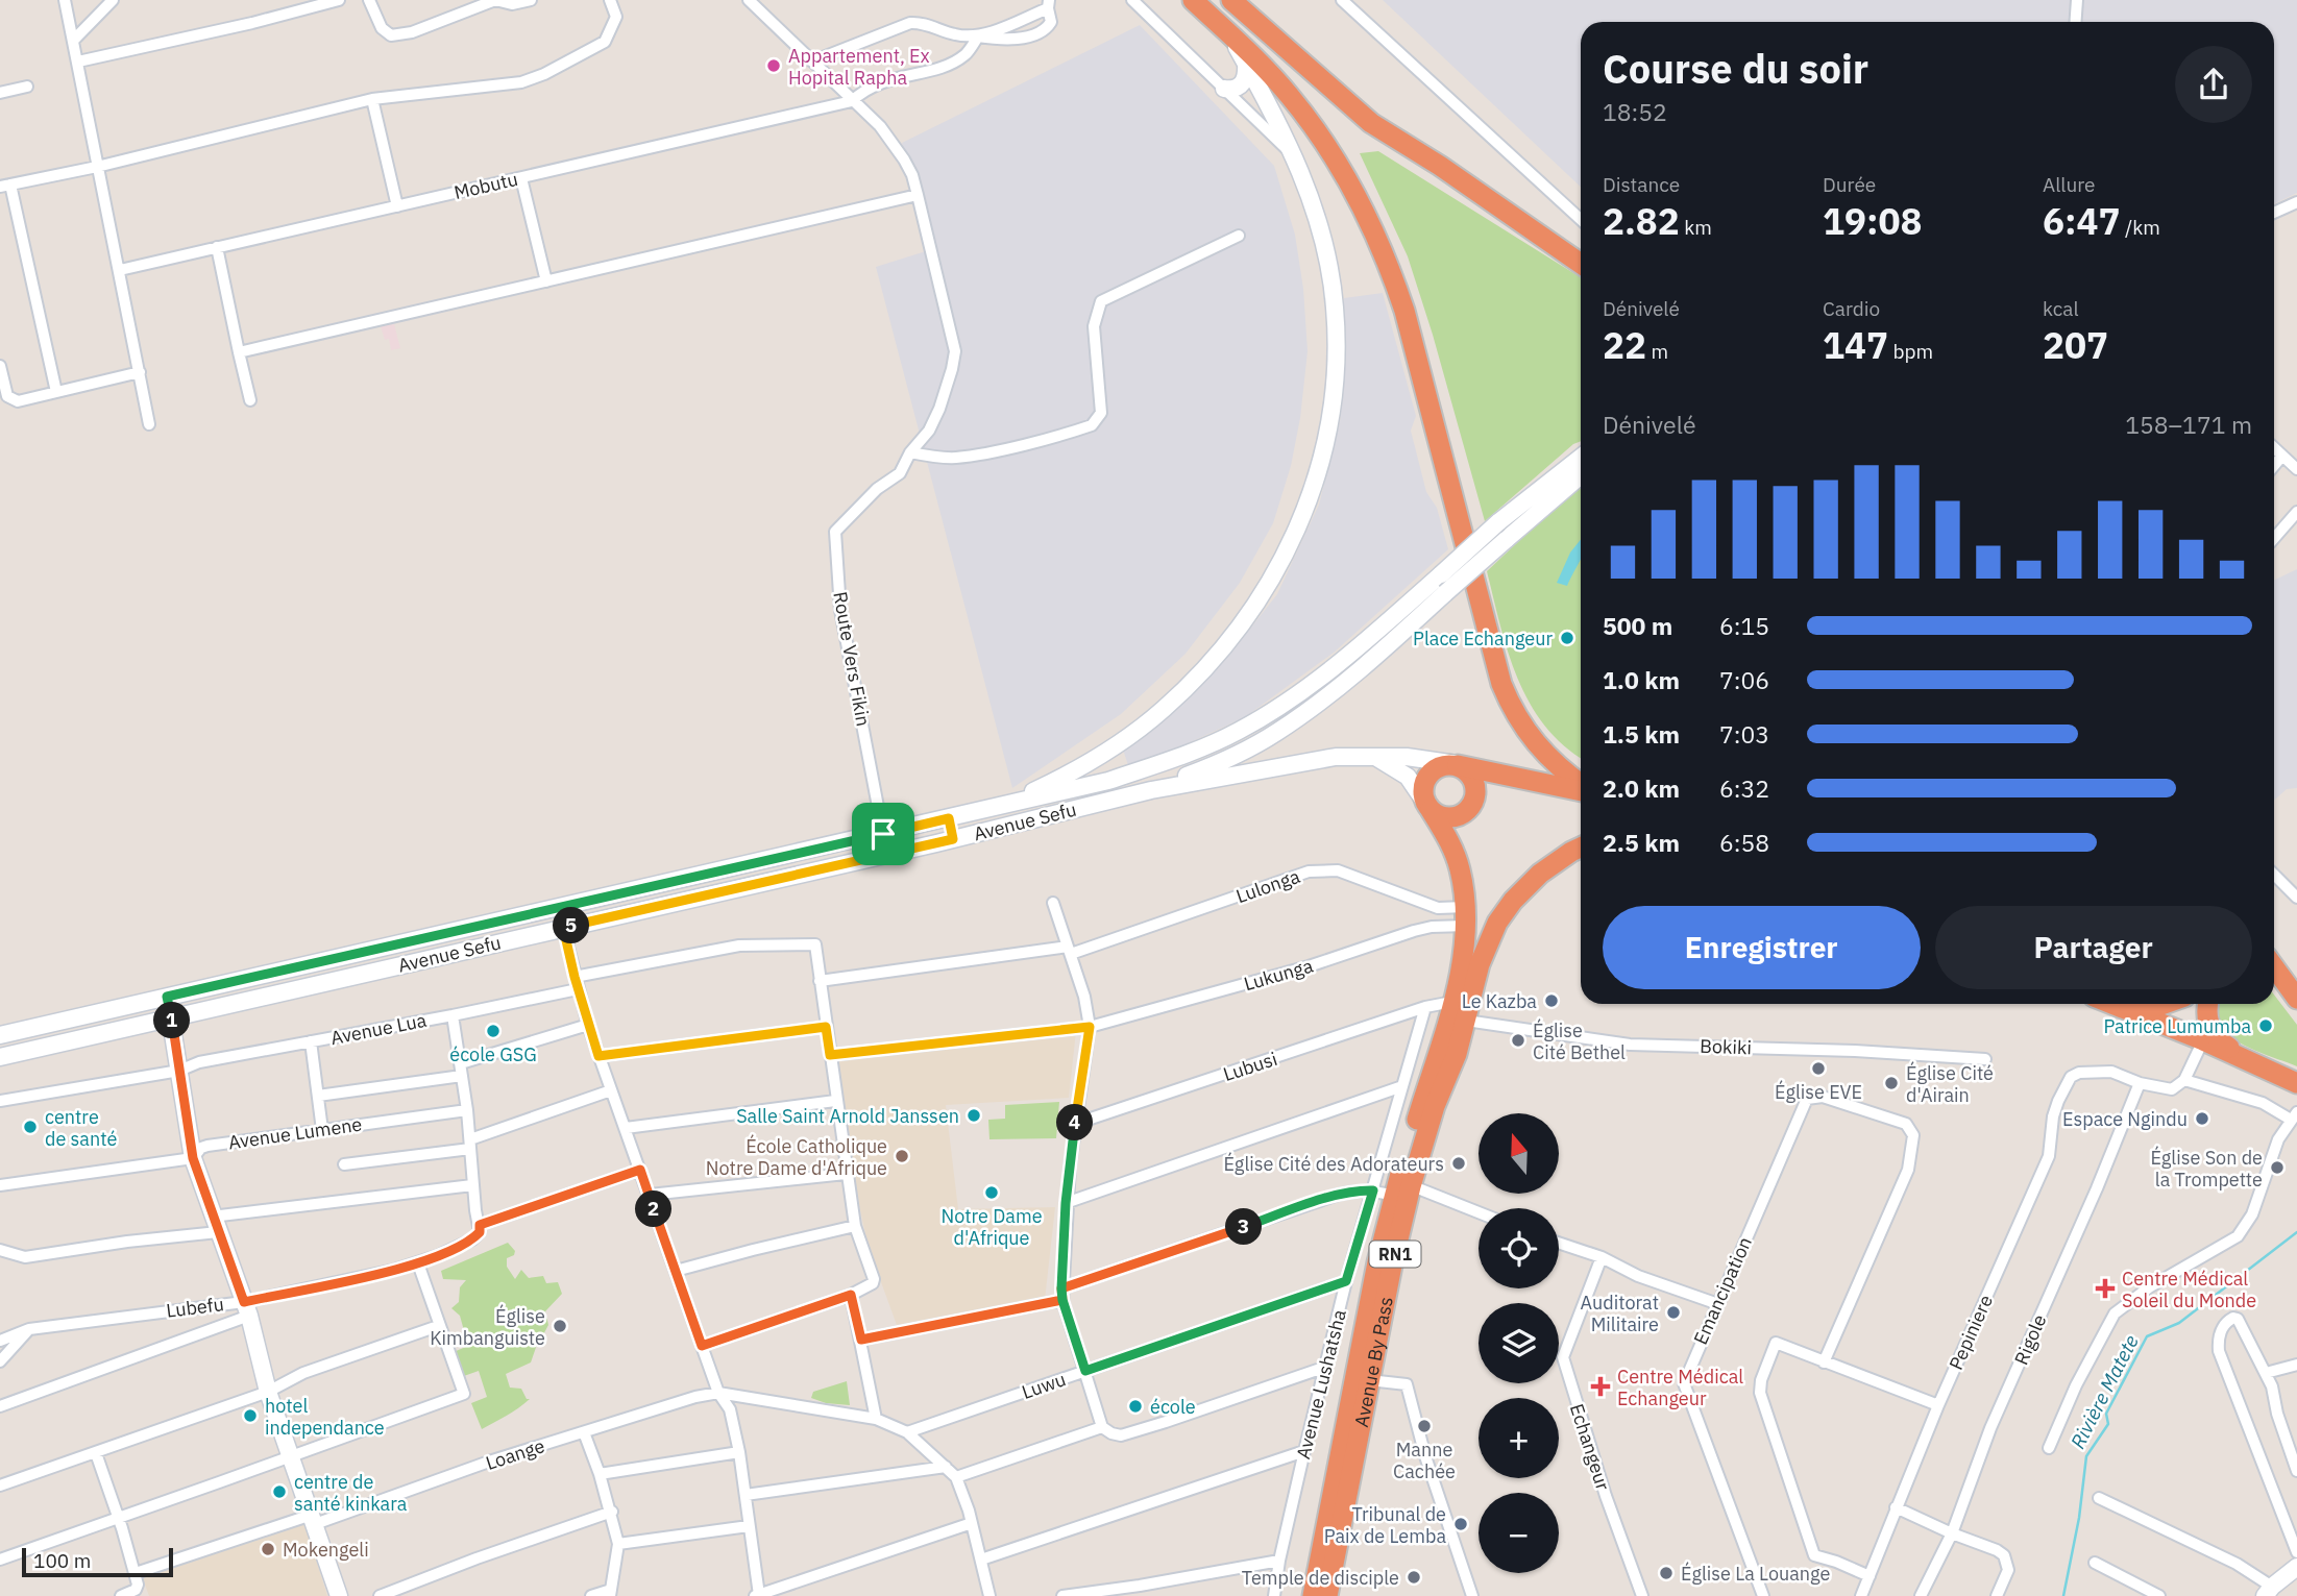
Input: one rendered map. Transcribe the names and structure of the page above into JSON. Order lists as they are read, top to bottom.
{
  "streets": {
    "highway": ["RN1", "Avenue By Pass"],
    "main road": ["Avenue Sefu"],
    "street": [
      "Mobutu",
      "Route Vers Fikin",
      "Lulonga",
      "Lukunga",
      "Avenue Lua",
      "Bokiki",
      "Lubusi",
      "Avenue Lumene",
      "Emancipation",
      "Lubefu",
      "Pepiniere",
      "Rigole",
      "Avenue Lushatsha",
      "Luwu",
      "Echangeur",
      "Loange"
    ]
  },
  "crossings": [
    ["Route Vers Fikin", "Avenue Sefu"],
    ["Avenue Sefu", "RN1"],
    ["Lulonga", "Lukunga"],
    ["Lulonga", "Avenue Lua"],
    ["Lulonga", "RN1"],
    ["Lulonga", "Avenue By Pass"],
    ["Lukunga", "RN1"],
    ["Lukunga", "Avenue By Pass"],
    ["Bokiki", "Avenue By Pass"],
    ["Lubusi", "Avenue By Pass"],
    ["Lubusi", "Avenue Lushatsha"],
    ["RN1", "Avenue By Pass"],
    ["Pepiniere", "Rigole"],
    ["Avenue Lushatsha", "Luwu"]
  ],
  "water": ["Rivière Matete"],
  "places": {
    "other": [
      "Appartement, Ex Hopital Rapha",
      "Place Echangeur",
      "Le Kazba",
      "Patrice Lumumba",
      "école GSG",
      "Église Cité Bethel",
      "Église EVE",
      "Église Cité d'Airain",
      "Salle Saint Arnold Janssen",
      "Espace Ngindu",
      "centre de santé",
      "École Catholique Notre Dame d'Afrique",
      "Église Cité des Adorateurs",
      "Église Son de la Trompette",
      "Notre Dame d'Afrique",
      "Auditorat Militaire",
      "Église Kimbanguiste",
      "école",
      "hotel independance",
      "Manne Cachée",
      "centre de santé kinkara",
      "Tribunal de Paix de Lemba",
      "Mokengeli",
      "Église La Louange",
      "Temple de disciple"
    ],
    "health": ["Centre Médical Soleil du Monde", "Centre Médical Echangeur"]
  },
  "scale_bar": "100 m",
  "north": "top",
  "page": {
    "heading": ["Course du soir", "18:52"],
    "stats": [
      ["Distance", "2.82 km"],
      ["Durée", "19:08"],
      ["Allure", "6:47 /km"],
      ["Dénivelé", "22 m"],
      ["Cardio", "147 bpm"],
      ["kcal", "207"]
    ],
    "chart": ["Dénivelé", "158–171 m"],
    "list": [
      {
        "name": "500 m",
        "note": "6:15"
      },
      {
        "name": "1.0 km",
        "note": "7:06"
      },
      {
        "name": "1.5 km",
        "note": "7:03"
      },
      {
        "name": "2.0 km",
        "note": "6:32"
      },
      {
        "name": "2.5 km",
        "note": "6:58"
      }
    ],
    "buttons": ["Enregistrer", "Partager"],
    "pins": [
      "5",
      "1",
      "4",
      "2",
      "3"
    ],
    "map_buttons": ["+", "−"],
    "scale": "100 m"
  }
}
